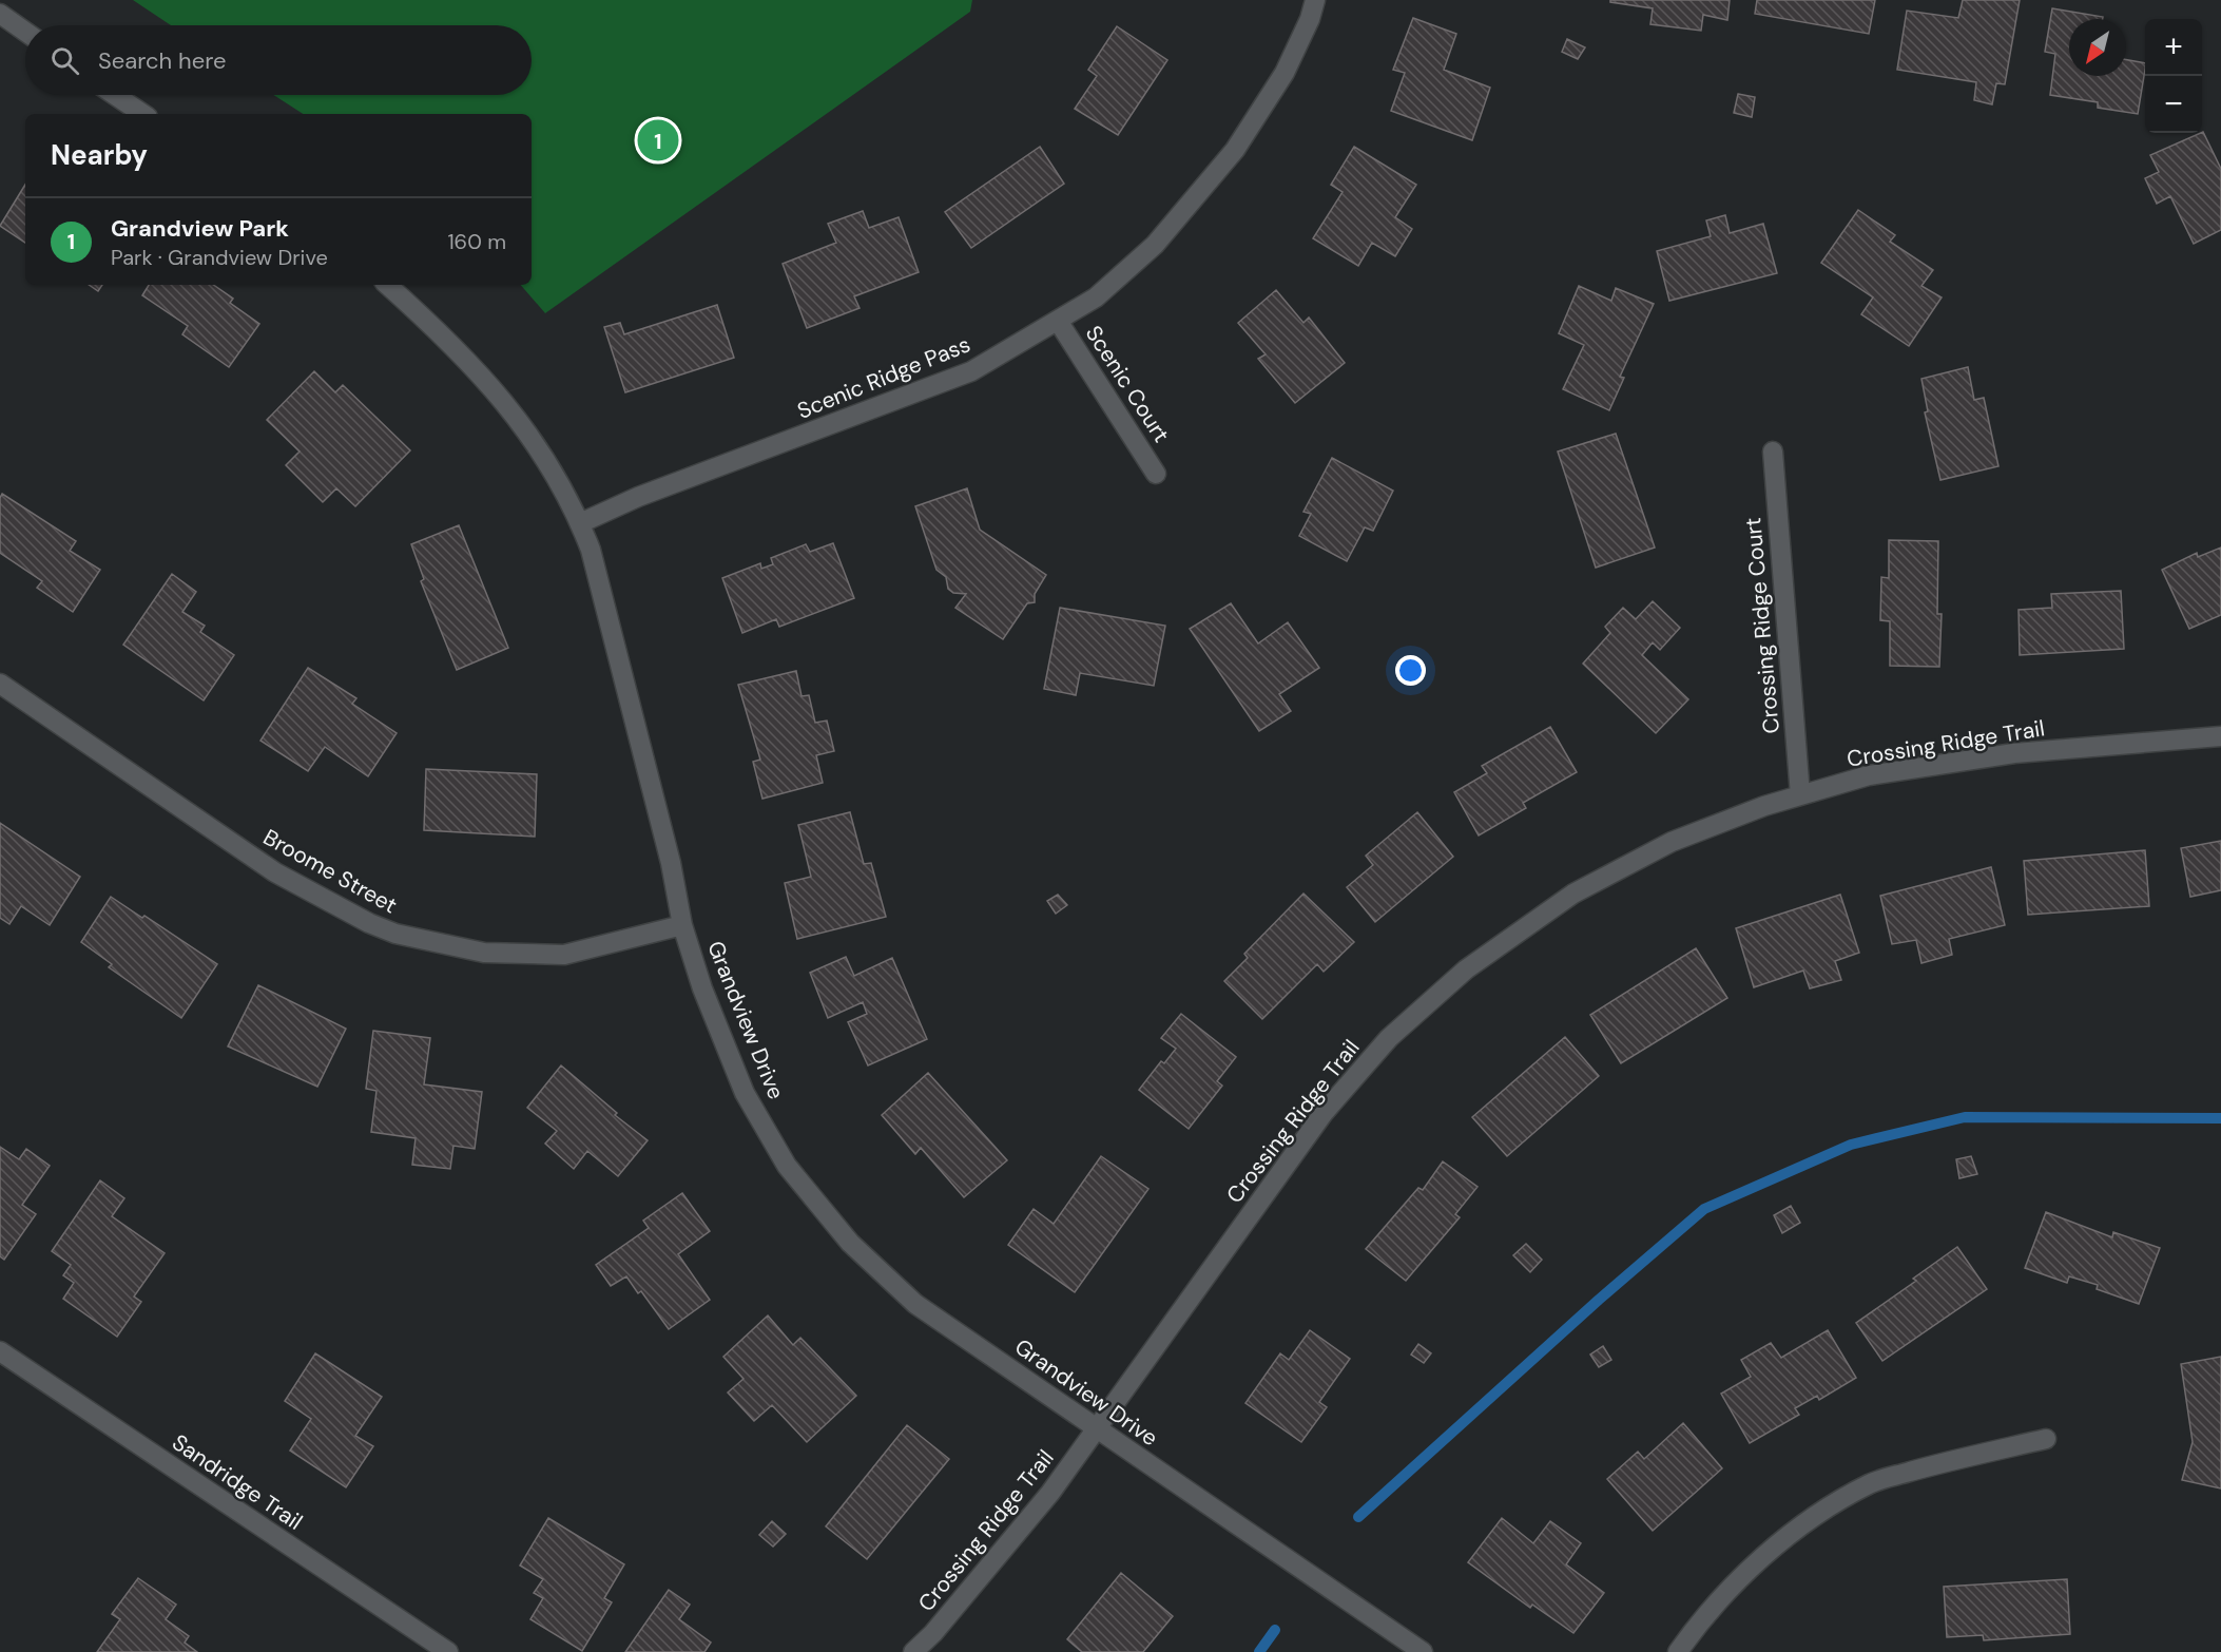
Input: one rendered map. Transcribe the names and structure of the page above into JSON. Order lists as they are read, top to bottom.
{
  "streets": {
    "street": [
      "Scenic Ridge Pass",
      "Scenic Court",
      "Crossing Ridge Court",
      "Crossing Ridge Trail",
      "Broome Street",
      "Grandview Drive",
      "Sandridge Trail"
    ]
  },
  "crossings": [
    ["Scenic Ridge Pass", "Scenic Court"],
    ["Scenic Ridge Pass", "Grandview Drive"],
    ["Crossing Ridge Court", "Crossing Ridge Trail"],
    ["Crossing Ridge Trail", "Grandview Drive"],
    ["Broome Street", "Grandview Drive"]
  ],
  "north": "bottom left",
  "page": {
    "map_buttons": ["+", "−"],
    "search": "Search here",
    "heading": "Nearby",
    "pins": "1",
    "list": [
      {
        "mark": "1",
        "name": "Grandview Park",
        "note": "Park · Grandview Drive",
        "value": "160 m"
      }
    ]
  }
}
